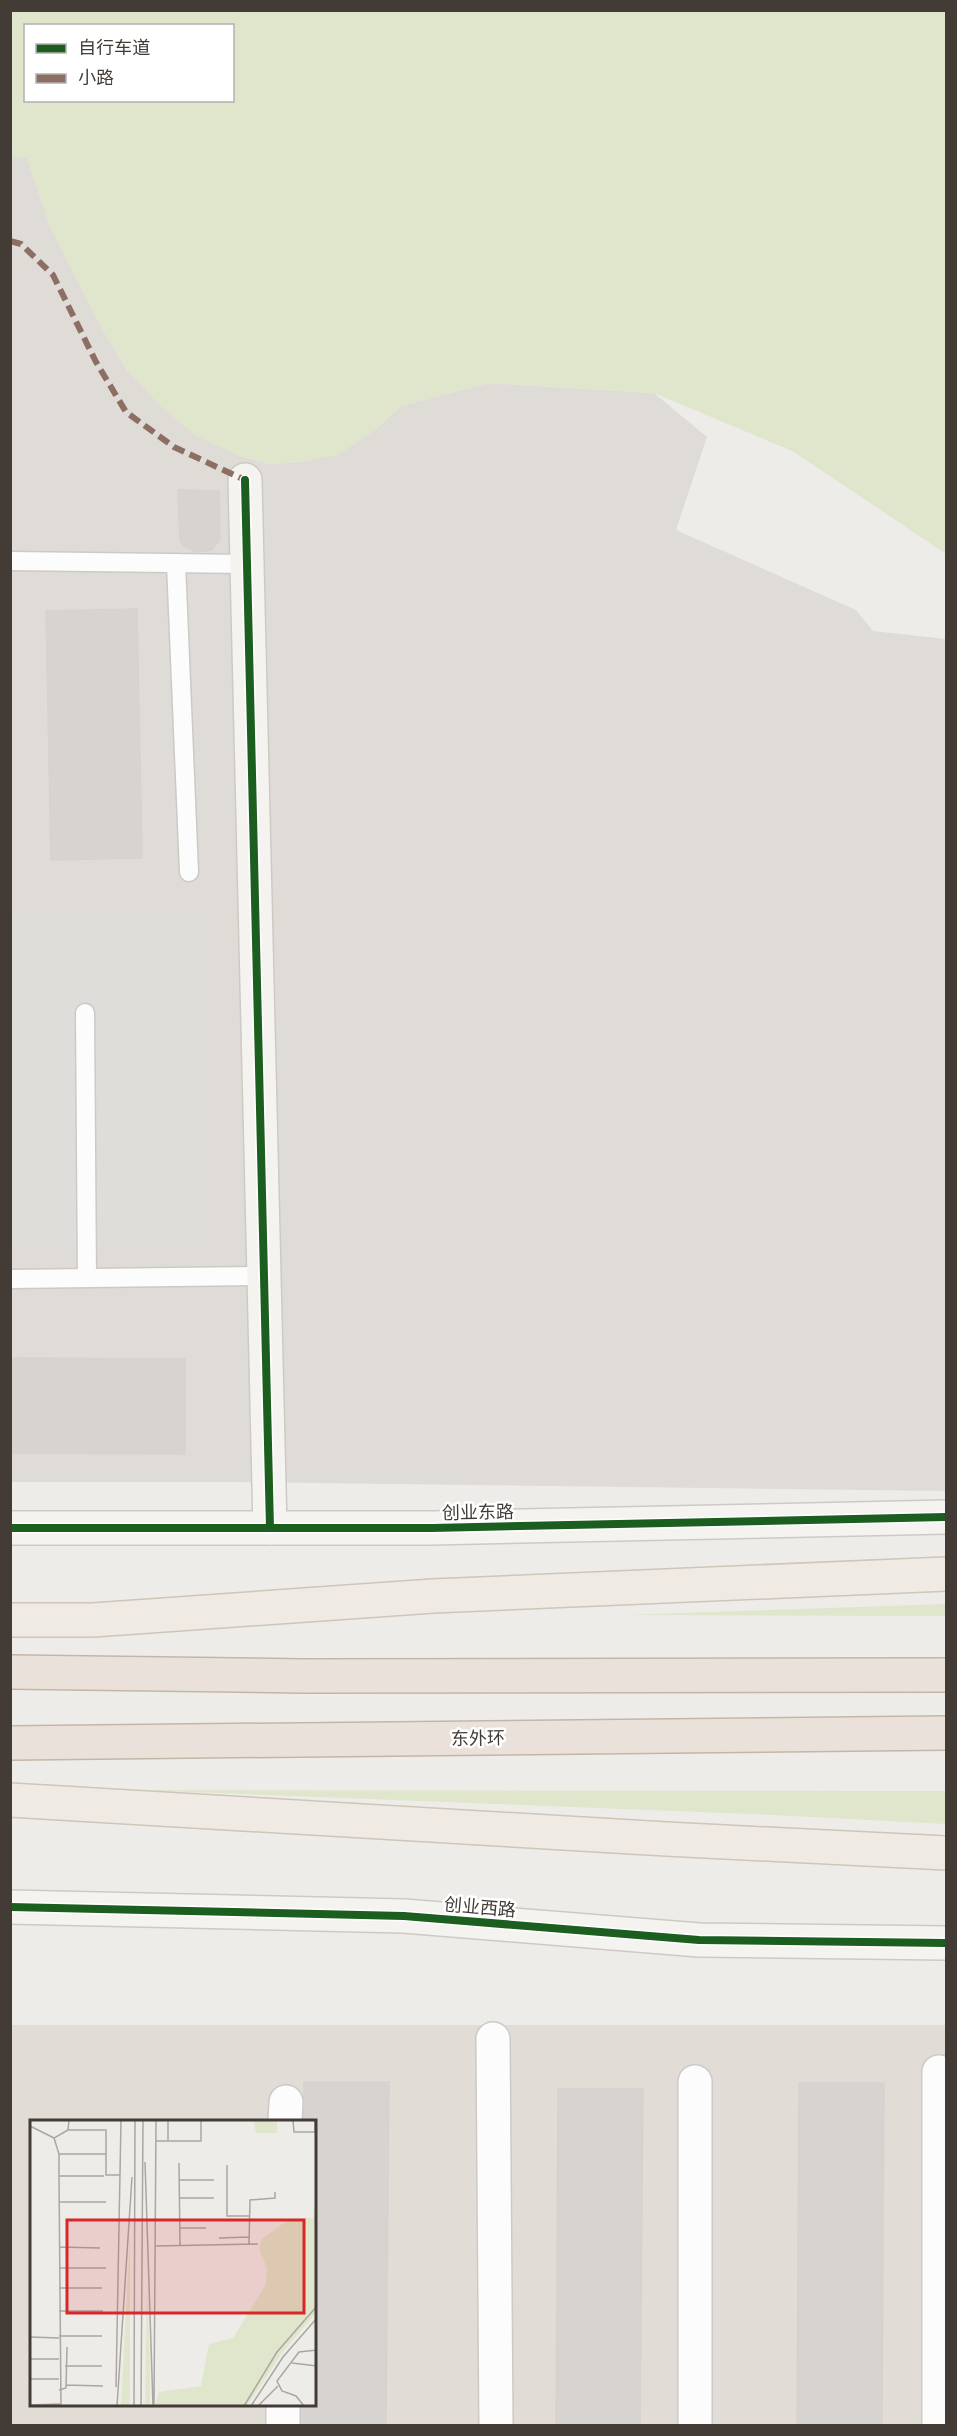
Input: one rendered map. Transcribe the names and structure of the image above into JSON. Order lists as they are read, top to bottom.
{
  "streets": {
    "highway": ["东外环"],
    "street": ["创业东路", "创业西路"]
  },
  "legend": ["自行车道", "小路"]
}
